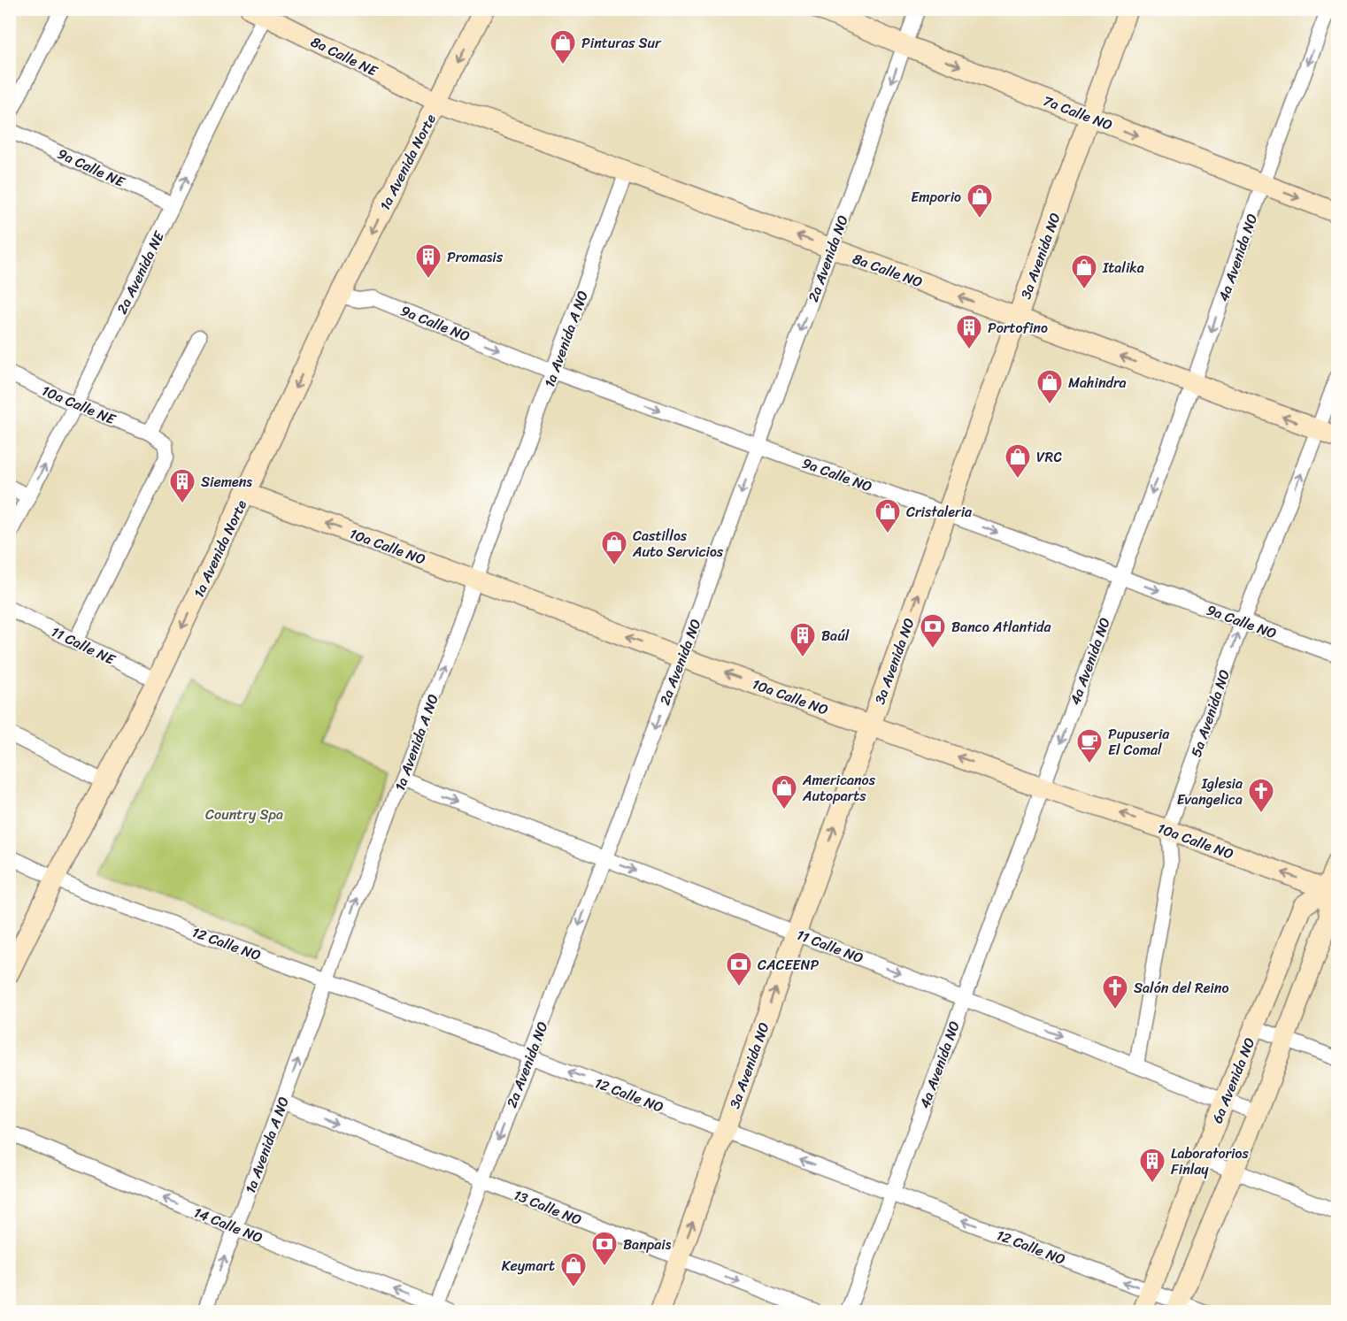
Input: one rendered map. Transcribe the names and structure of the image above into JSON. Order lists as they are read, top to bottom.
{
  "streets": {
    "street": [
      "8a Calle NE",
      "7a Calle NO",
      "1a Avenida Norte",
      "9a Calle NE",
      "3a Avenida NO",
      "4a Avenida NO",
      "2a Avenida NO",
      "8a Calle NO",
      "2a Avenida NE",
      "9a Calle NO",
      "1a Avenida A NO",
      "10a Calle NE",
      "10a Calle NO",
      "11 Calle NE",
      "5a Avenida NO",
      "12 Calle NO",
      "11 Calle NO",
      "6a Avenida NO",
      "13 Calle NO",
      "14 Calle NO"
    ]
  },
  "crossings": [
    ["8a Calle NE", "1a Avenida Norte"],
    ["8a Calle NE", "8a Calle NO"],
    ["8a Calle NE", "2a Avenida NE"],
    ["7a Calle NO", "3a Avenida NO"],
    ["7a Calle NO", "4a Avenida NO"],
    ["7a Calle NO", "2a Avenida NO"],
    ["1a Avenida Norte", "8a Calle NO"],
    ["1a Avenida Norte", "9a Calle NO"],
    ["1a Avenida Norte", "10a Calle NO"],
    ["1a Avenida Norte", "11 Calle NE"],
    ["1a Avenida Norte", "12 Calle NO"],
    ["9a Calle NE", "2a Avenida NE"],
    ["3a Avenida NO", "8a Calle NO"],
    ["3a Avenida NO", "9a Calle NO"],
    ["3a Avenida NO", "10a Calle NO"],
    ["3a Avenida NO", "12 Calle NO"],
    ["3a Avenida NO", "11 Calle NO"],
    ["3a Avenida NO", "13 Calle NO"],
    ["4a Avenida NO", "8a Calle NO"],
    ["4a Avenida NO", "9a Calle NO"],
    ["4a Avenida NO", "10a Calle NO"],
    ["4a Avenida NO", "12 Calle NO"],
    ["4a Avenida NO", "11 Calle NO"],
    ["2a Avenida NO", "8a Calle NO"],
    ["2a Avenida NO", "9a Calle NO"],
    ["2a Avenida NO", "10a Calle NO"],
    ["2a Avenida NO", "12 Calle NO"],
    ["2a Avenida NO", "11 Calle NO"],
    ["2a Avenida NO", "13 Calle NO"],
    ["2a Avenida NO", "14 Calle NO"],
    ["8a Calle NO", "1a Avenida A NO"],
    ["8a Calle NO", "5a Avenida NO"],
    ["2a Avenida NE", "10a Calle NE"],
    ["9a Calle NO", "1a Avenida A NO"],
    ["9a Calle NO", "5a Avenida NO"],
    ["1a Avenida A NO", "10a Calle NO"],
    ["1a Avenida A NO", "12 Calle NO"],
    ["1a Avenida A NO", "11 Calle NO"],
    ["1a Avenida A NO", "13 Calle NO"],
    ["1a Avenida A NO", "14 Calle NO"],
    ["10a Calle NO", "5a Avenida NO"],
    ["10a Calle NO", "6a Avenida NO"],
    ["5a Avenida NO", "11 Calle NO"],
    ["12 Calle NO", "6a Avenida NO"],
    ["11 Calle NO", "6a Avenida NO"]
  ],
  "one_way": [
    "7a Calle NO",
    "3a Avenida NO",
    "4a Avenida NO",
    "2a Avenida NO",
    "8a Calle NO",
    "9a Calle NO",
    "1a Avenida A NO",
    "10a Calle NO",
    "5a Avenida NO",
    "12 Calle NO",
    "11 Calle NO",
    "13 Calle NO",
    "14 Calle NO"
  ],
  "parks": ["Country Spa"],
  "places": {
    "shop": [
      "Pinturas Sur",
      "Emporio",
      "Italika",
      "Mahindra",
      "VRC",
      "Cristaleria",
      "Castillos Auto Servicios",
      "Americanos Autoparts",
      "Keymart"
    ],
    "building": [
      "Promasis",
      "Portofino",
      "Siemens",
      "Baúl",
      "Laboratorios Finlay"
    ],
    "bank": ["Banco Atlantida", "CACEENP", "Banpais"],
    "cafe": ["Pupuseria El Comal"],
    "church": ["Iglesia Evangelica", "Salón del Reino"]
  }
}
